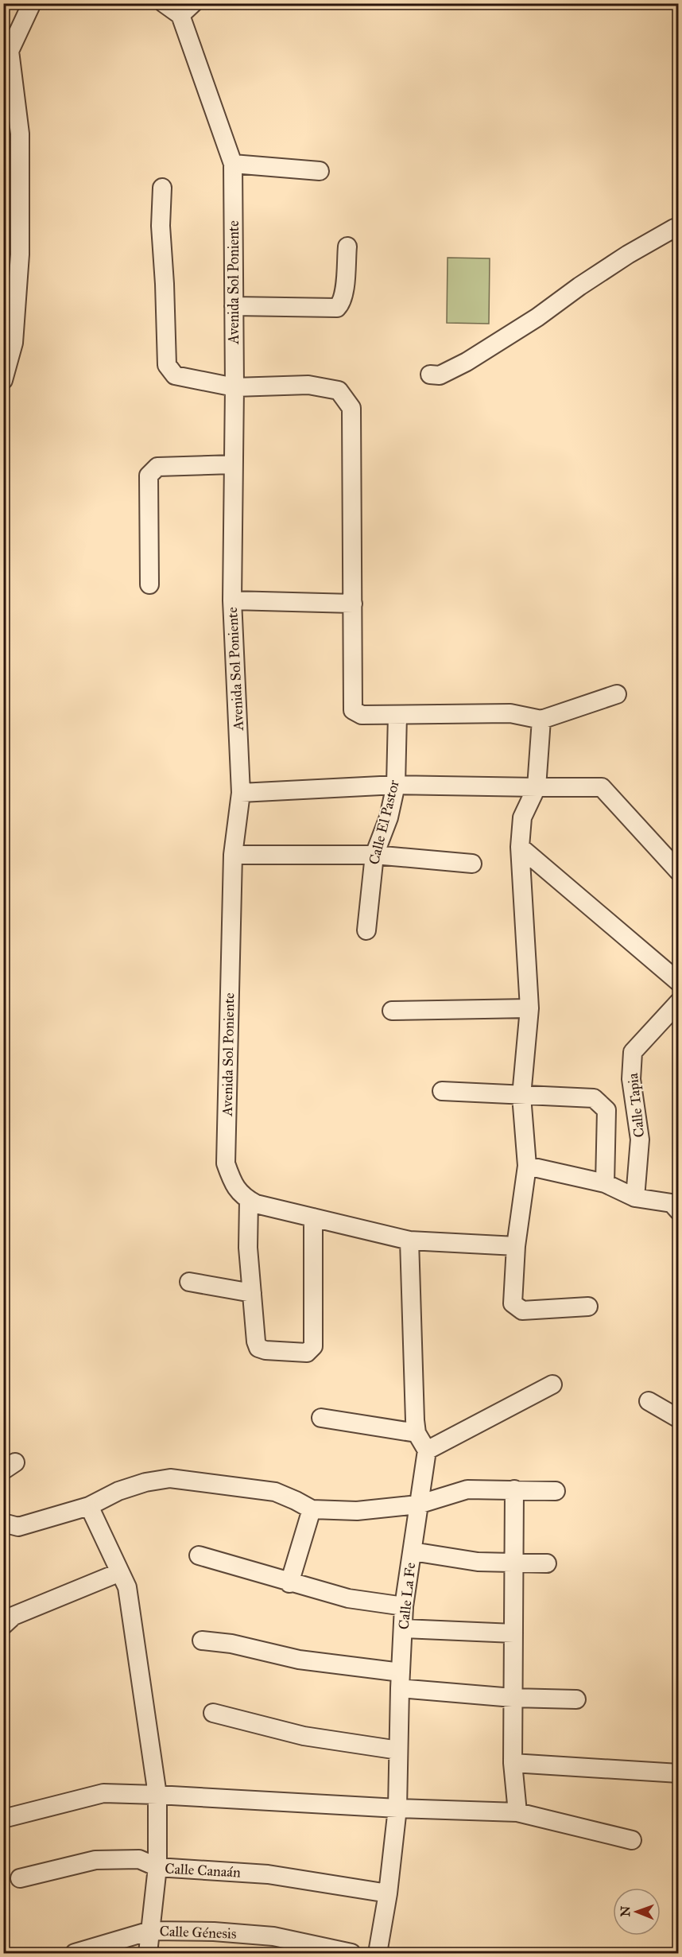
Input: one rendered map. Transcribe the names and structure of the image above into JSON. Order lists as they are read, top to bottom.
{
  "streets": {
    "street": [
      "Avenida Sol Poniente",
      "Calle El Pastor",
      "Calle Tapia",
      "Calle La Fe",
      "Calle Canaán",
      "Calle Génesis"
    ]
  },
  "crossings": [
    ["Calle La Fe", "Calle Canaán"]
  ],
  "north": "left"
}
